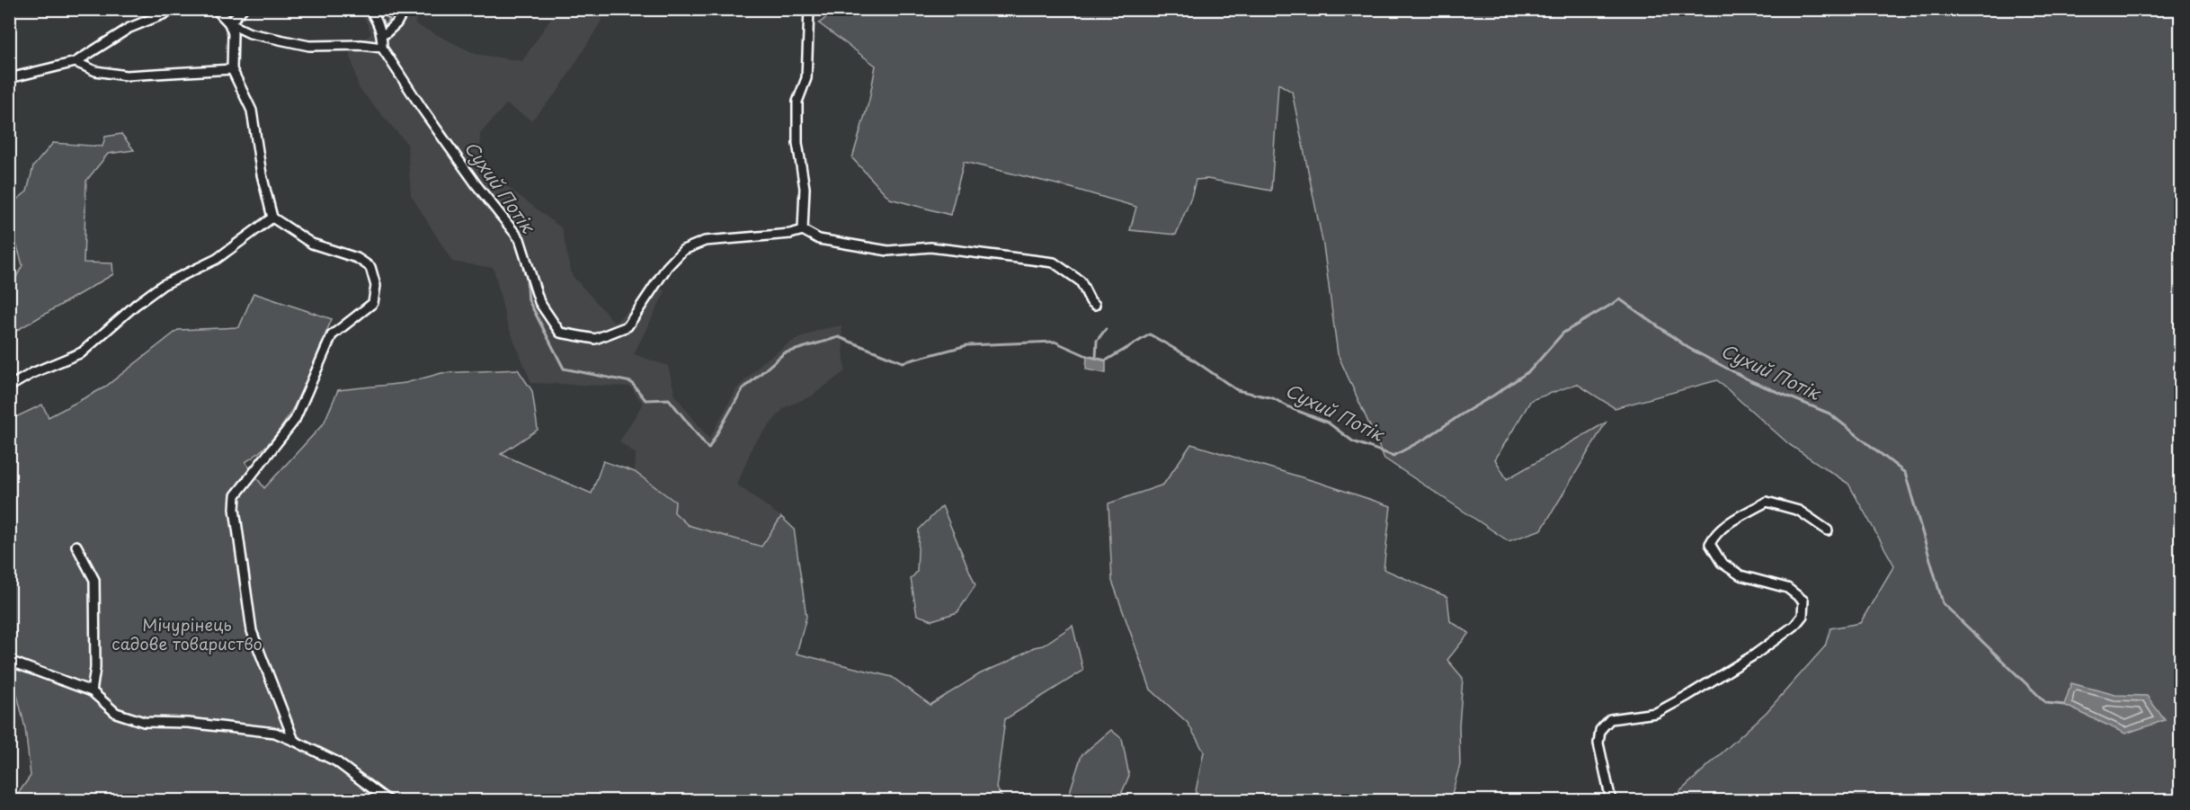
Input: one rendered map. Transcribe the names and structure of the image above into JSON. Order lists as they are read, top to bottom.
{
  "water": ["Сухий Потік"],
  "parks": ["Мічурінець садове товариство"]
}
